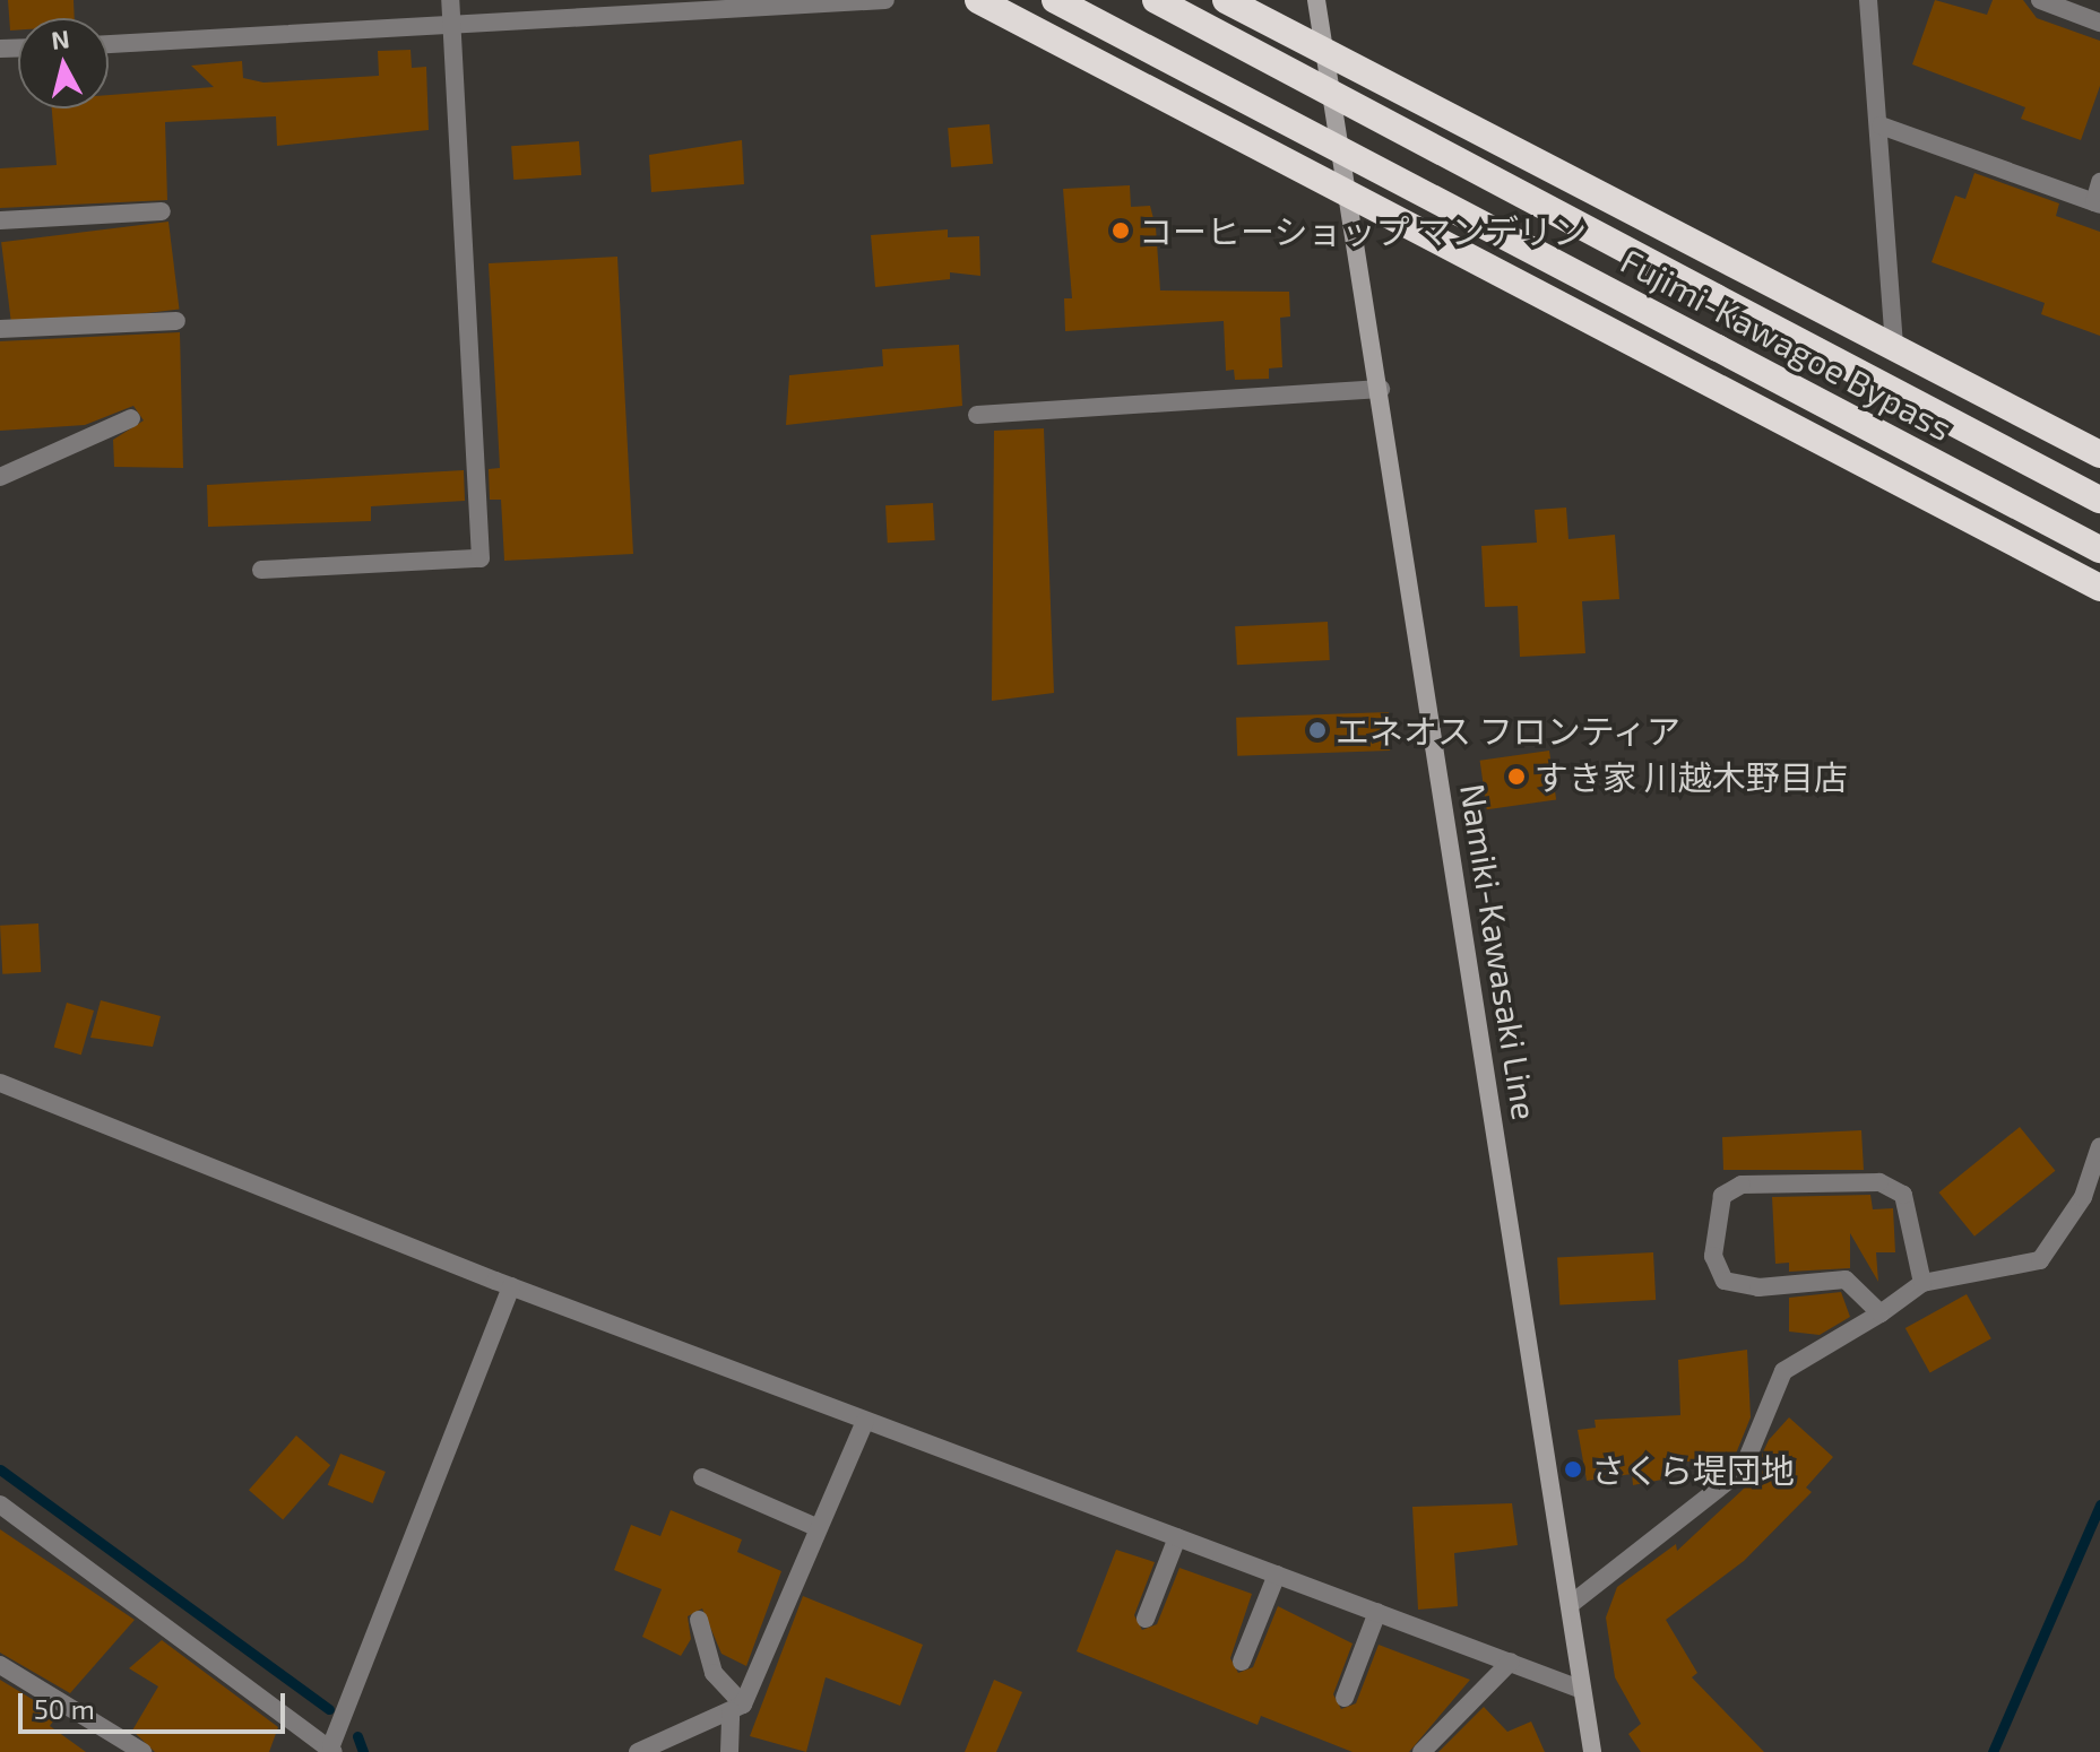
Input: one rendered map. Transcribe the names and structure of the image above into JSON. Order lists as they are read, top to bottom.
{
  "streets": {
    "highway": ["Fujimi-Kawagoe Bypass"],
    "main road": ["Namiki-Kawasaki Line"]
  },
  "places": [
    "コーヒーショップ マンデリン",
    "エネオス フロンティア",
    "すき家 川越木野目店",
    "さくら堤団地"
  ],
  "scale_bar": "50 m",
  "north": "top"
}
